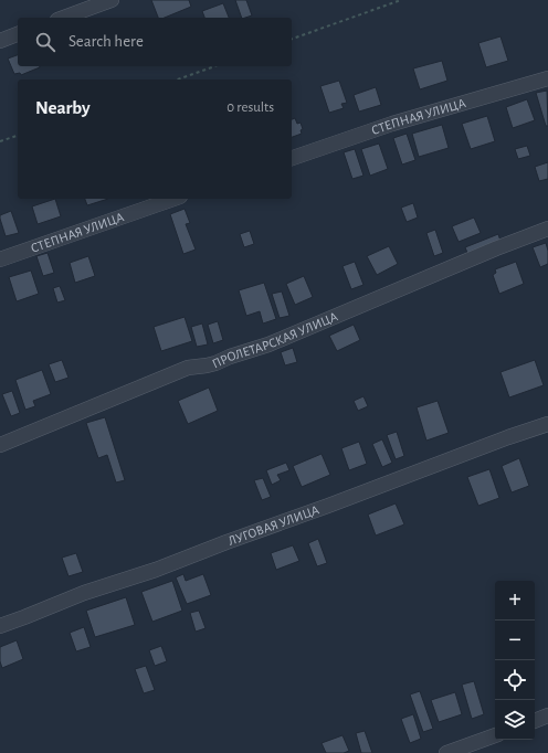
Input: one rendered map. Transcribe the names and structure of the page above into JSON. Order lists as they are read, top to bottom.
{
  "streets": {
    "street": ["СТЕПНАЯ УЛИЦА", "ПРОЛЕТАРСКАЯ УЛИЦА", "ЛУГОВАЯ УЛИЦА"]
  },
  "page": {
    "search": "Search here",
    "heading": ["Nearby", "0 results"],
    "map_buttons": ["+", "−"]
  }
}
